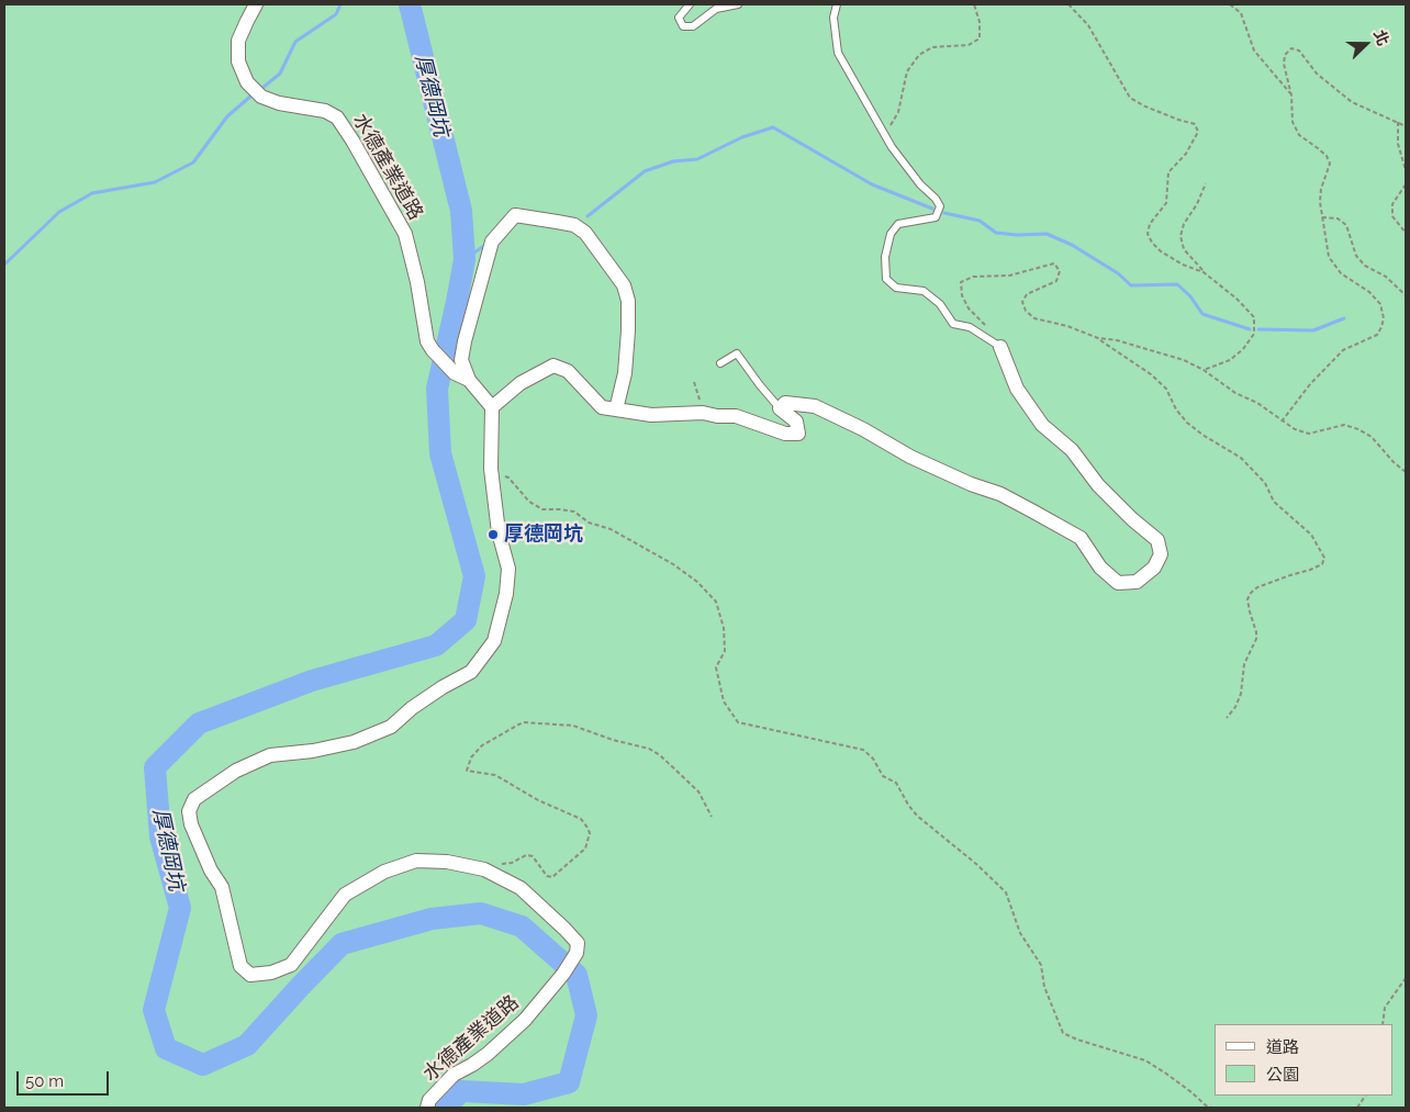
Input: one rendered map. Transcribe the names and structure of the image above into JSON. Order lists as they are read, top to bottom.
{
  "streets": {
    "street": ["水德產業道路"]
  },
  "water": ["厚德岡坑"],
  "places": ["厚德岡坑"],
  "legend": ["道路", "公園"],
  "scale_bar": "50 m",
  "north": "right"
}
